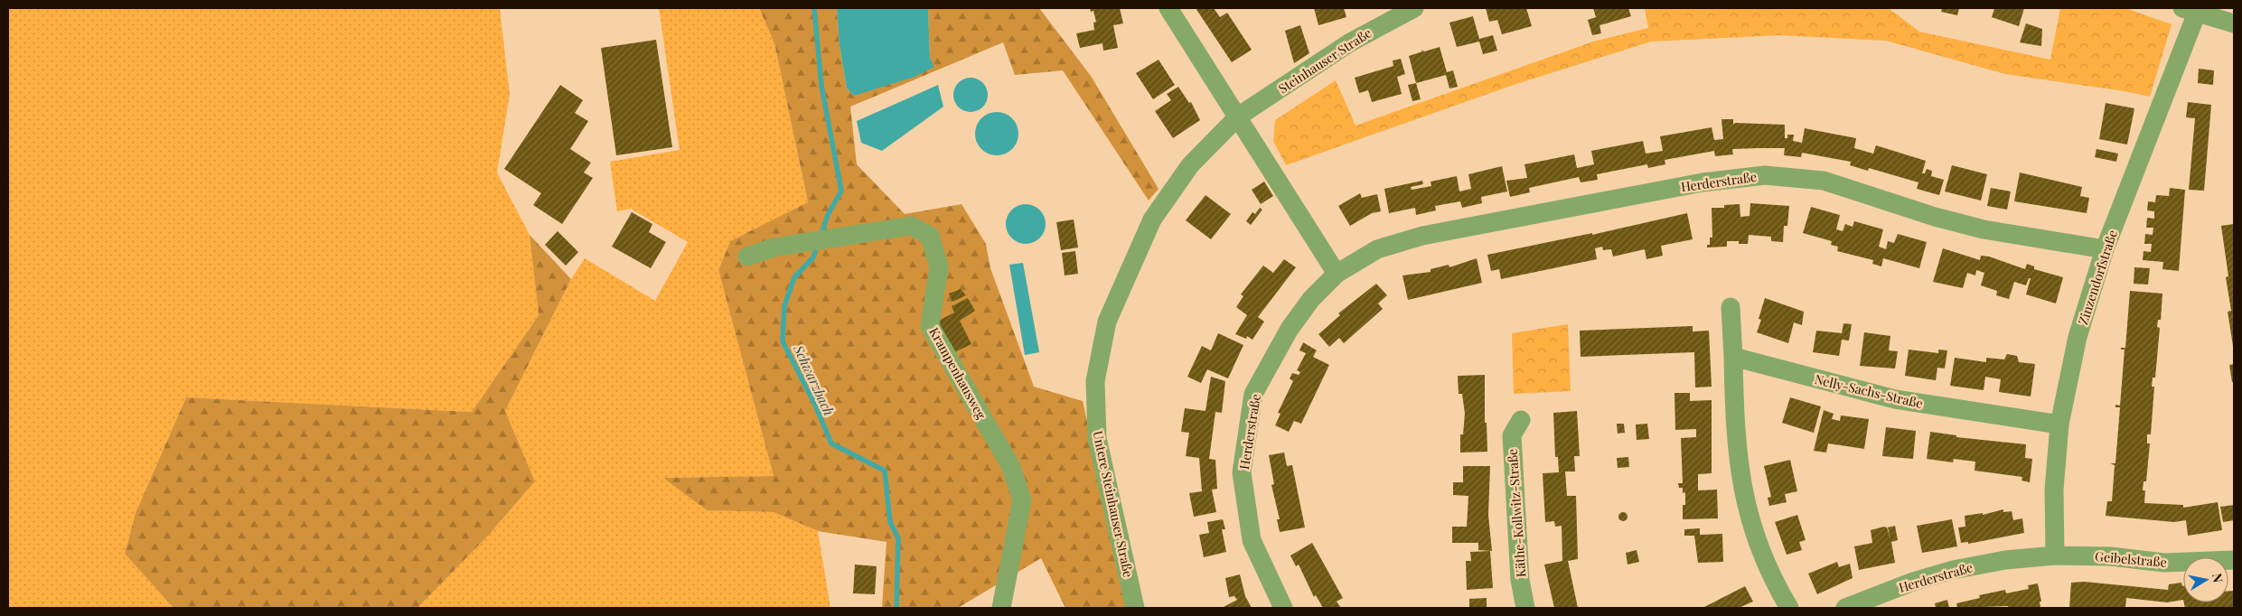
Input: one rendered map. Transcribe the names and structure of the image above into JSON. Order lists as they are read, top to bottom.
{
  "streets": {
    "street": [
      "Steinhauser Straße",
      "Herderstraße",
      "Zinzendorfstraße",
      "Krampenhausweg",
      "Nelly-Sachs-Straße",
      "Untere Steinhauser Straße",
      "Käthe-Kollwitz-Straße",
      "Geibelstraße"
    ]
  },
  "crossings": [
    ["Steinhauser Straße", "Untere Steinhauser Straße"],
    ["Herderstraße", "Zinzendorfstraße"],
    ["Herderstraße", "Geibelstraße"],
    ["Zinzendorfstraße", "Nelly-Sachs-Straße"],
    ["Zinzendorfstraße", "Geibelstraße"]
  ],
  "water": ["Schwarzbach"],
  "north": "right"
}
